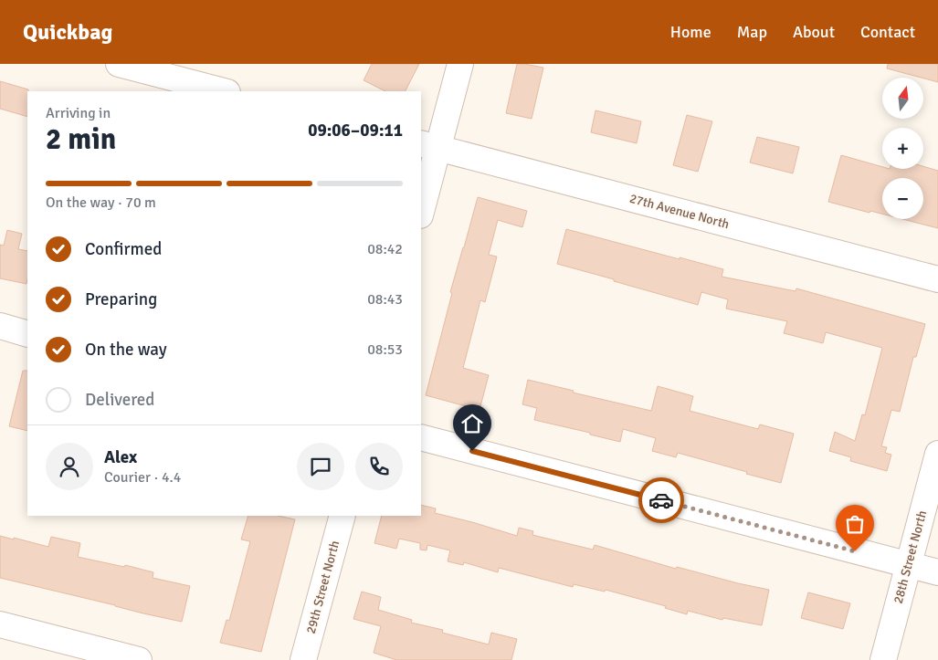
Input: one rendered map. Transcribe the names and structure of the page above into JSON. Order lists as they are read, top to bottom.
{
  "streets": {
    "street": ["27th Avenue North", "28th Street North", "29th Street North"]
  },
  "north": "top",
  "page": {
    "header": "Quickbag",
    "nav": [
      "Home",
      "Map",
      "About",
      "Contact"
    ],
    "map_buttons": ["+", "−"],
    "heading": ["2 min", "Arriving in", "09:06–09:11"],
    "panel": ["Alex", "Courier · 4.4"],
    "bar": "On the way · 70 m",
    "list": [
      ["Confirmed", "08:42"],
      ["Preparing", "08:43"],
      ["On the way", "08:53"],
      "Delivered"
    ]
  }
}
